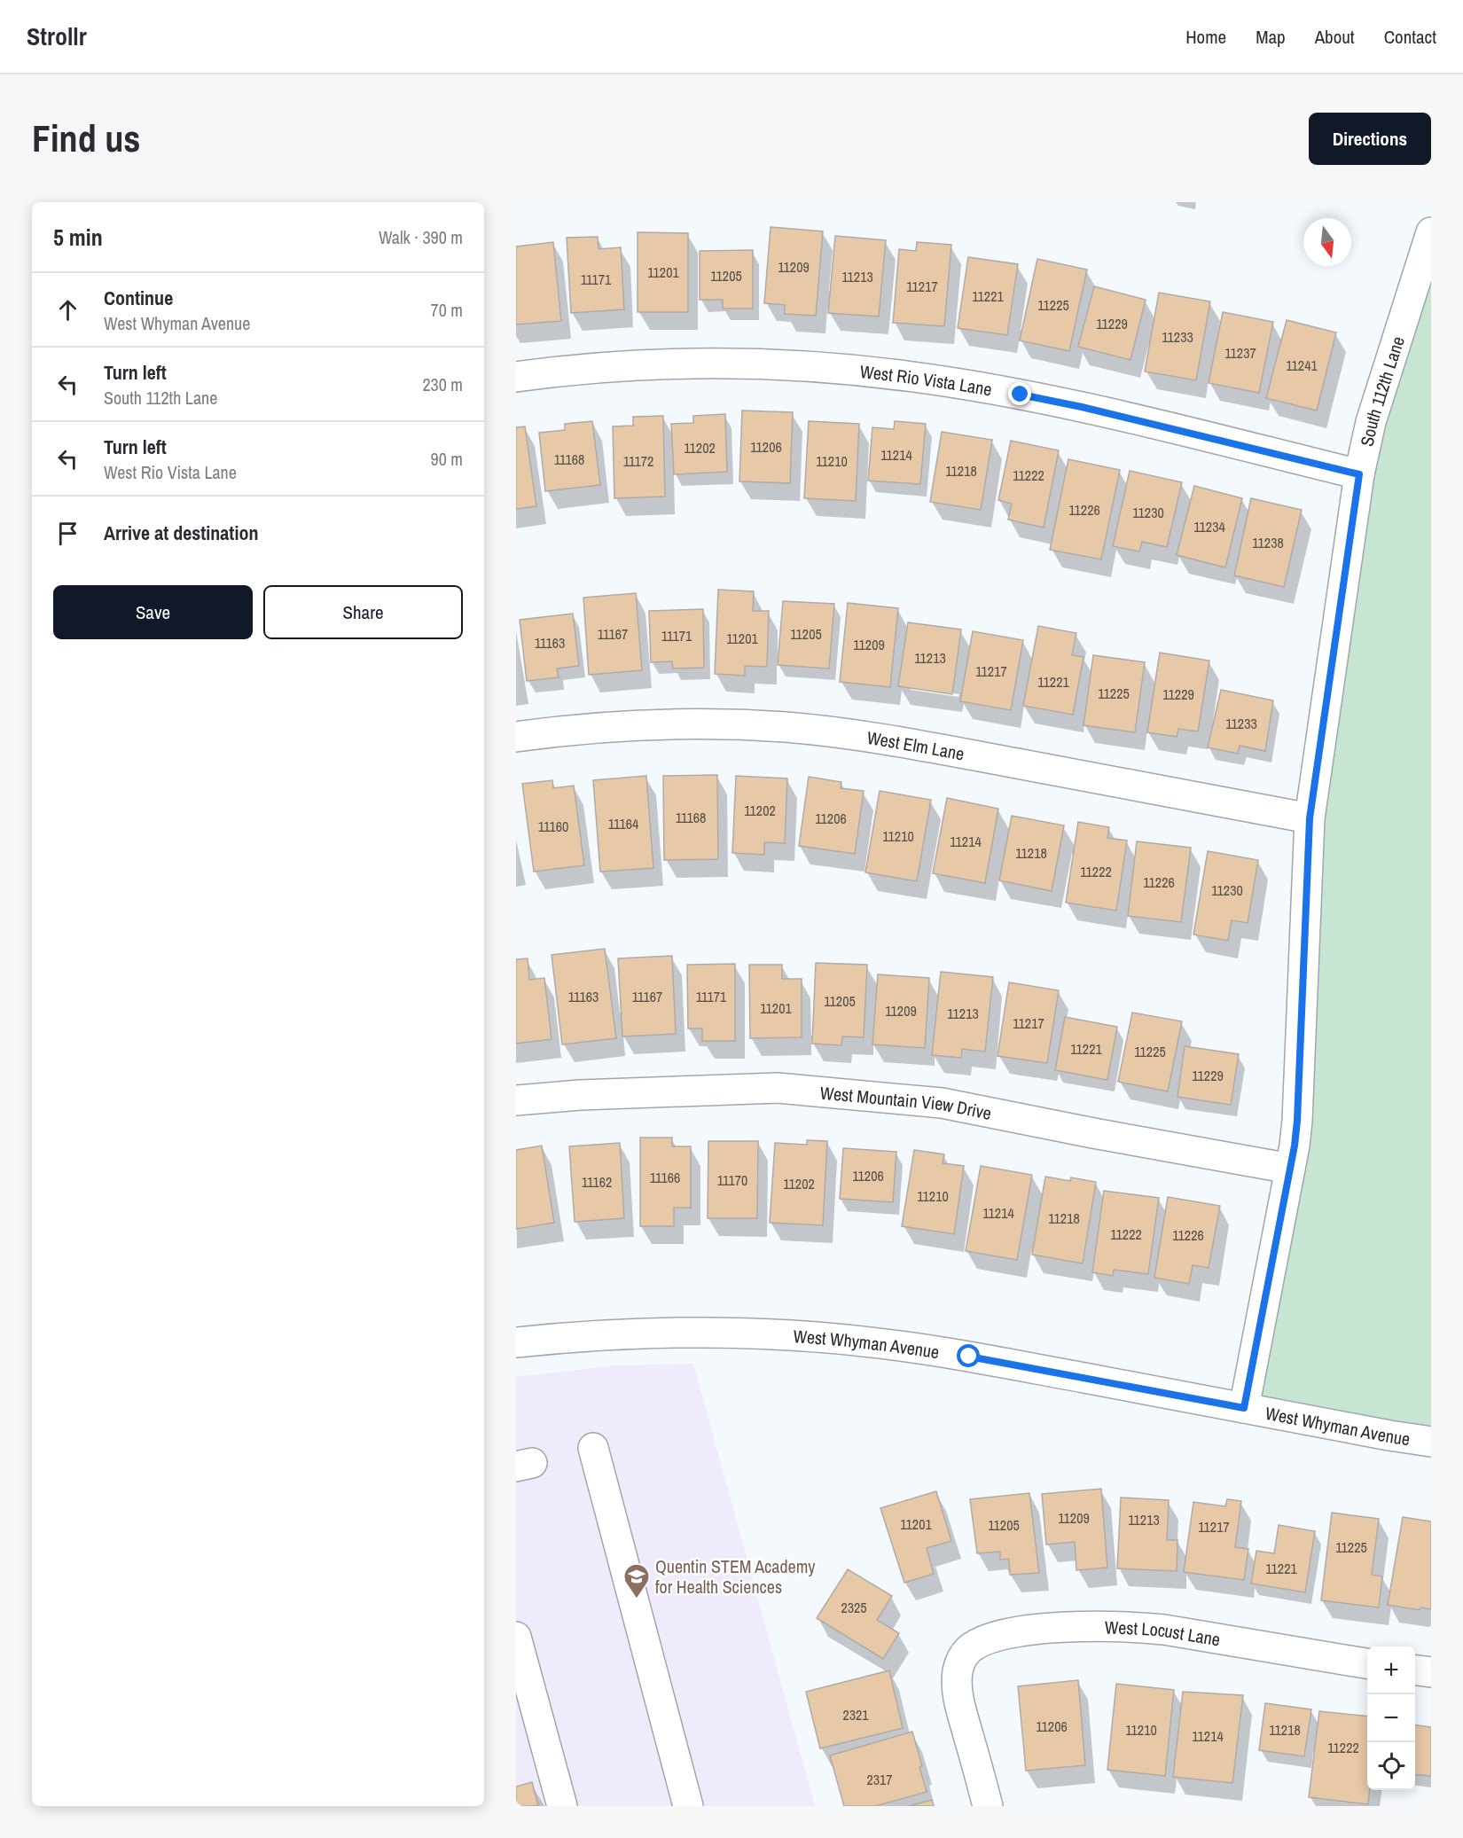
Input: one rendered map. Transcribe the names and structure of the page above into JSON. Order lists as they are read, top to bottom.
{
  "streets": {
    "street": [
      "West Rio Vista Lane",
      "South 112th Lane",
      "West Elm Lane",
      "West Mountain View Drive",
      "West Whyman Avenue",
      "West Locust Lane"
    ]
  },
  "crossings": [
    ["West Rio Vista Lane", "South 112th Lane"],
    ["South 112th Lane", "West Elm Lane"],
    ["South 112th Lane", "West Mountain View Drive"],
    ["South 112th Lane", "West Whyman Avenue"]
  ],
  "places": {
    "school or university": ["Quentin STEM Academy for Health Sciences"]
  },
  "house_numbers": [
    "11209",
    "11201",
    "11205",
    "11213",
    "11171",
    "11217",
    "11221",
    "11225",
    "11229",
    "11233",
    "11237",
    "11241",
    "11206",
    "11202",
    "11214",
    "11168",
    "11172",
    "11210",
    "11218",
    "11222",
    "11226",
    "11230",
    "11234",
    "11238",
    "11167",
    "11205",
    "11171",
    "11201",
    "11163",
    "11209",
    "11213",
    "11217",
    "11221",
    "11225",
    "11229",
    "11233",
    "11202",
    "11168",
    "11206",
    "11164",
    "11160",
    "11210",
    "11214",
    "11218",
    "11222",
    "11226",
    "11230",
    "11163",
    "11167",
    "11171",
    "11205",
    "11201",
    "11209",
    "11213",
    "11217",
    "11221",
    "11225",
    "11229",
    "11206",
    "11166",
    "11170",
    "11162",
    "11202",
    "11210",
    "11214",
    "11218",
    "11222",
    "11226",
    "11209",
    "11213",
    "11201",
    "11205",
    "11217",
    "11225",
    "11221",
    "2325",
    "2321",
    "11206",
    "11210",
    "11218",
    "11214",
    "11222",
    "2317"
  ],
  "north": "bottom",
  "page": {
    "header": "Strollr",
    "nav": [
      "Home",
      "Map",
      "About",
      "Contact"
    ],
    "buttons": [
      "Directions",
      ["Save", "Share"]
    ],
    "title": "Find us",
    "heading": ["5 min", "Walk · 390 m"],
    "list": [
      ["Continue", "West Whyman Avenue", "70 m"],
      ["Turn left", "South 112th Lane", "230 m"],
      ["Turn left", "West Rio Vista Lane", "90 m"],
      "Arrive at destination"
    ],
    "map_buttons": ["+", "−"]
  }
}
